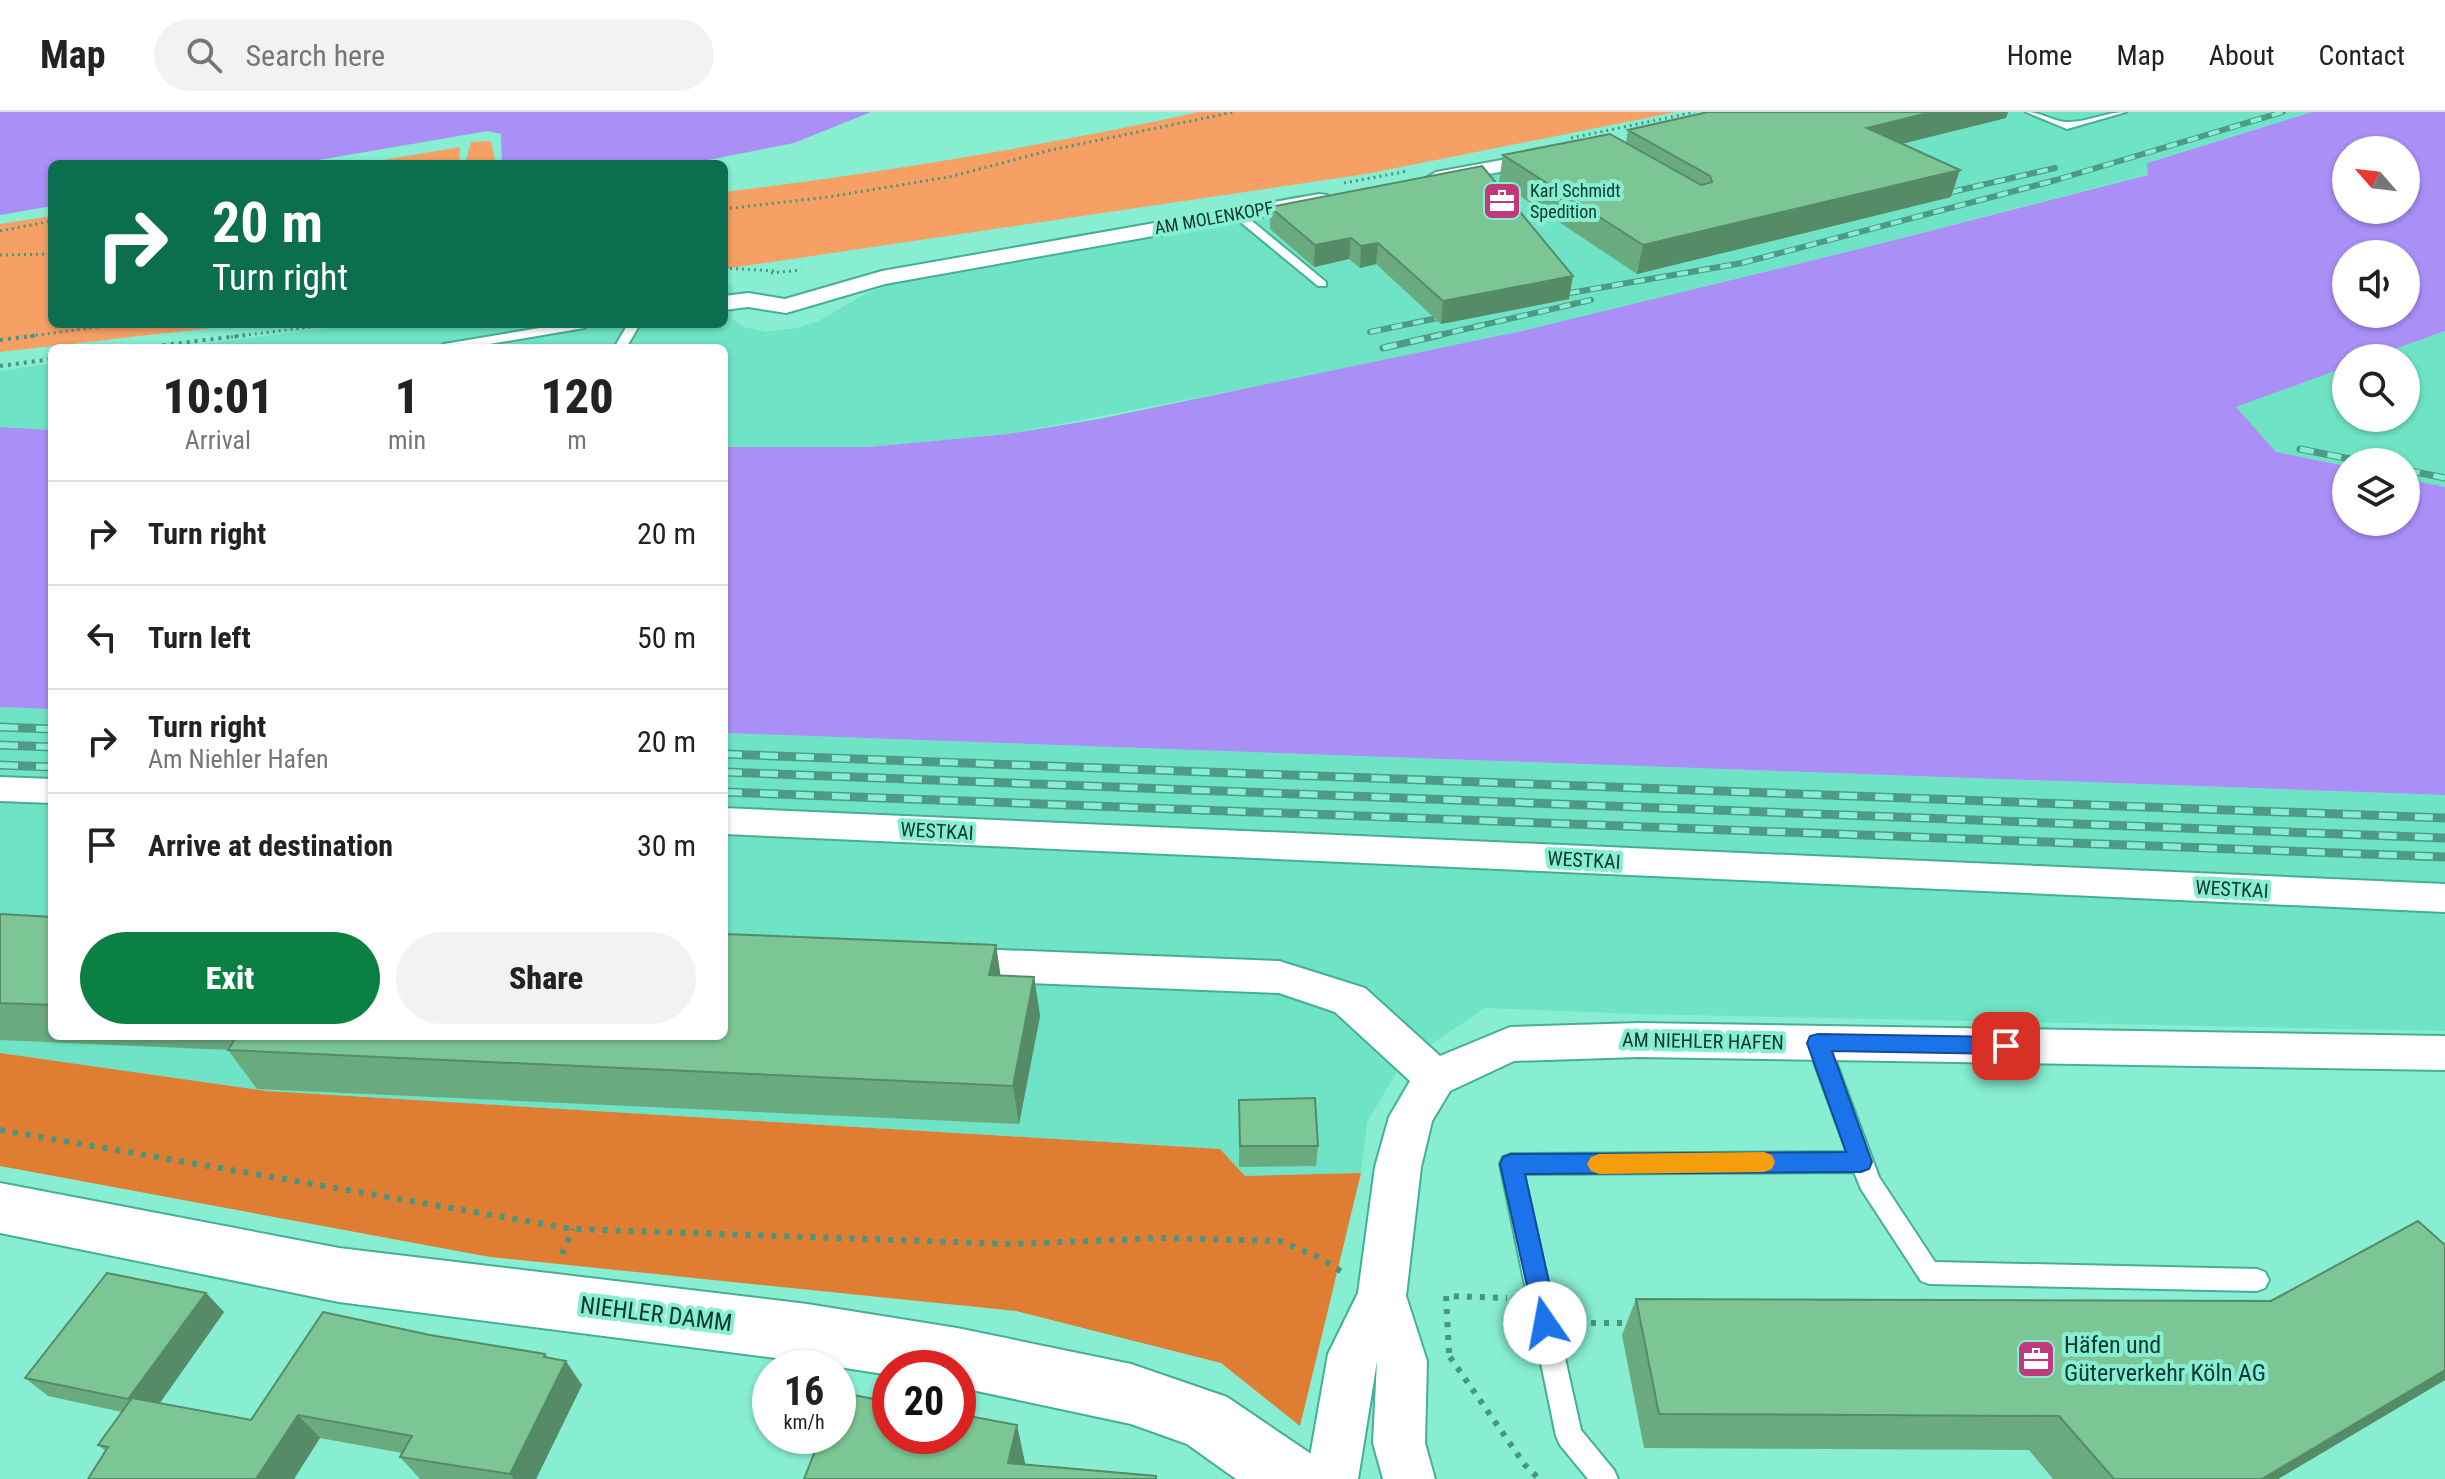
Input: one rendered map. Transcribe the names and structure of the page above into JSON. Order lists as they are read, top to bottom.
{
  "streets": {
    "street": [
      "AM MOLENKOPF",
      "WESTKAI",
      "AM NIEHLER HAFEN",
      "NIEHLER DAMM"
    ]
  },
  "places": {
    "office": ["Karl Schmidt Spedition", "Häfen und Güterverkehr Köln AG"]
  },
  "north": "top left",
  "page": {
    "header": "Map",
    "search": "Search here",
    "nav": [
      "Home",
      "Map",
      "About",
      "Contact"
    ],
    "turn": ["20 m", "Turn right"],
    "eta": [
      "10:01",
      "Arrival",
      "1",
      "min",
      "120",
      "m"
    ],
    "list": [
      {
        "name": "Turn right",
        "value": "20 m"
      },
      {
        "name": "Turn left",
        "value": "50 m"
      },
      {
        "name": "Turn right",
        "note": "Am Niehler Hafen",
        "value": "20 m"
      },
      {
        "name": "Arrive at destination",
        "value": "30 m"
      }
    ],
    "buttons": ["Exit", "Share"],
    "speed": "16 km/h",
    "limit": "20"
  }
}
